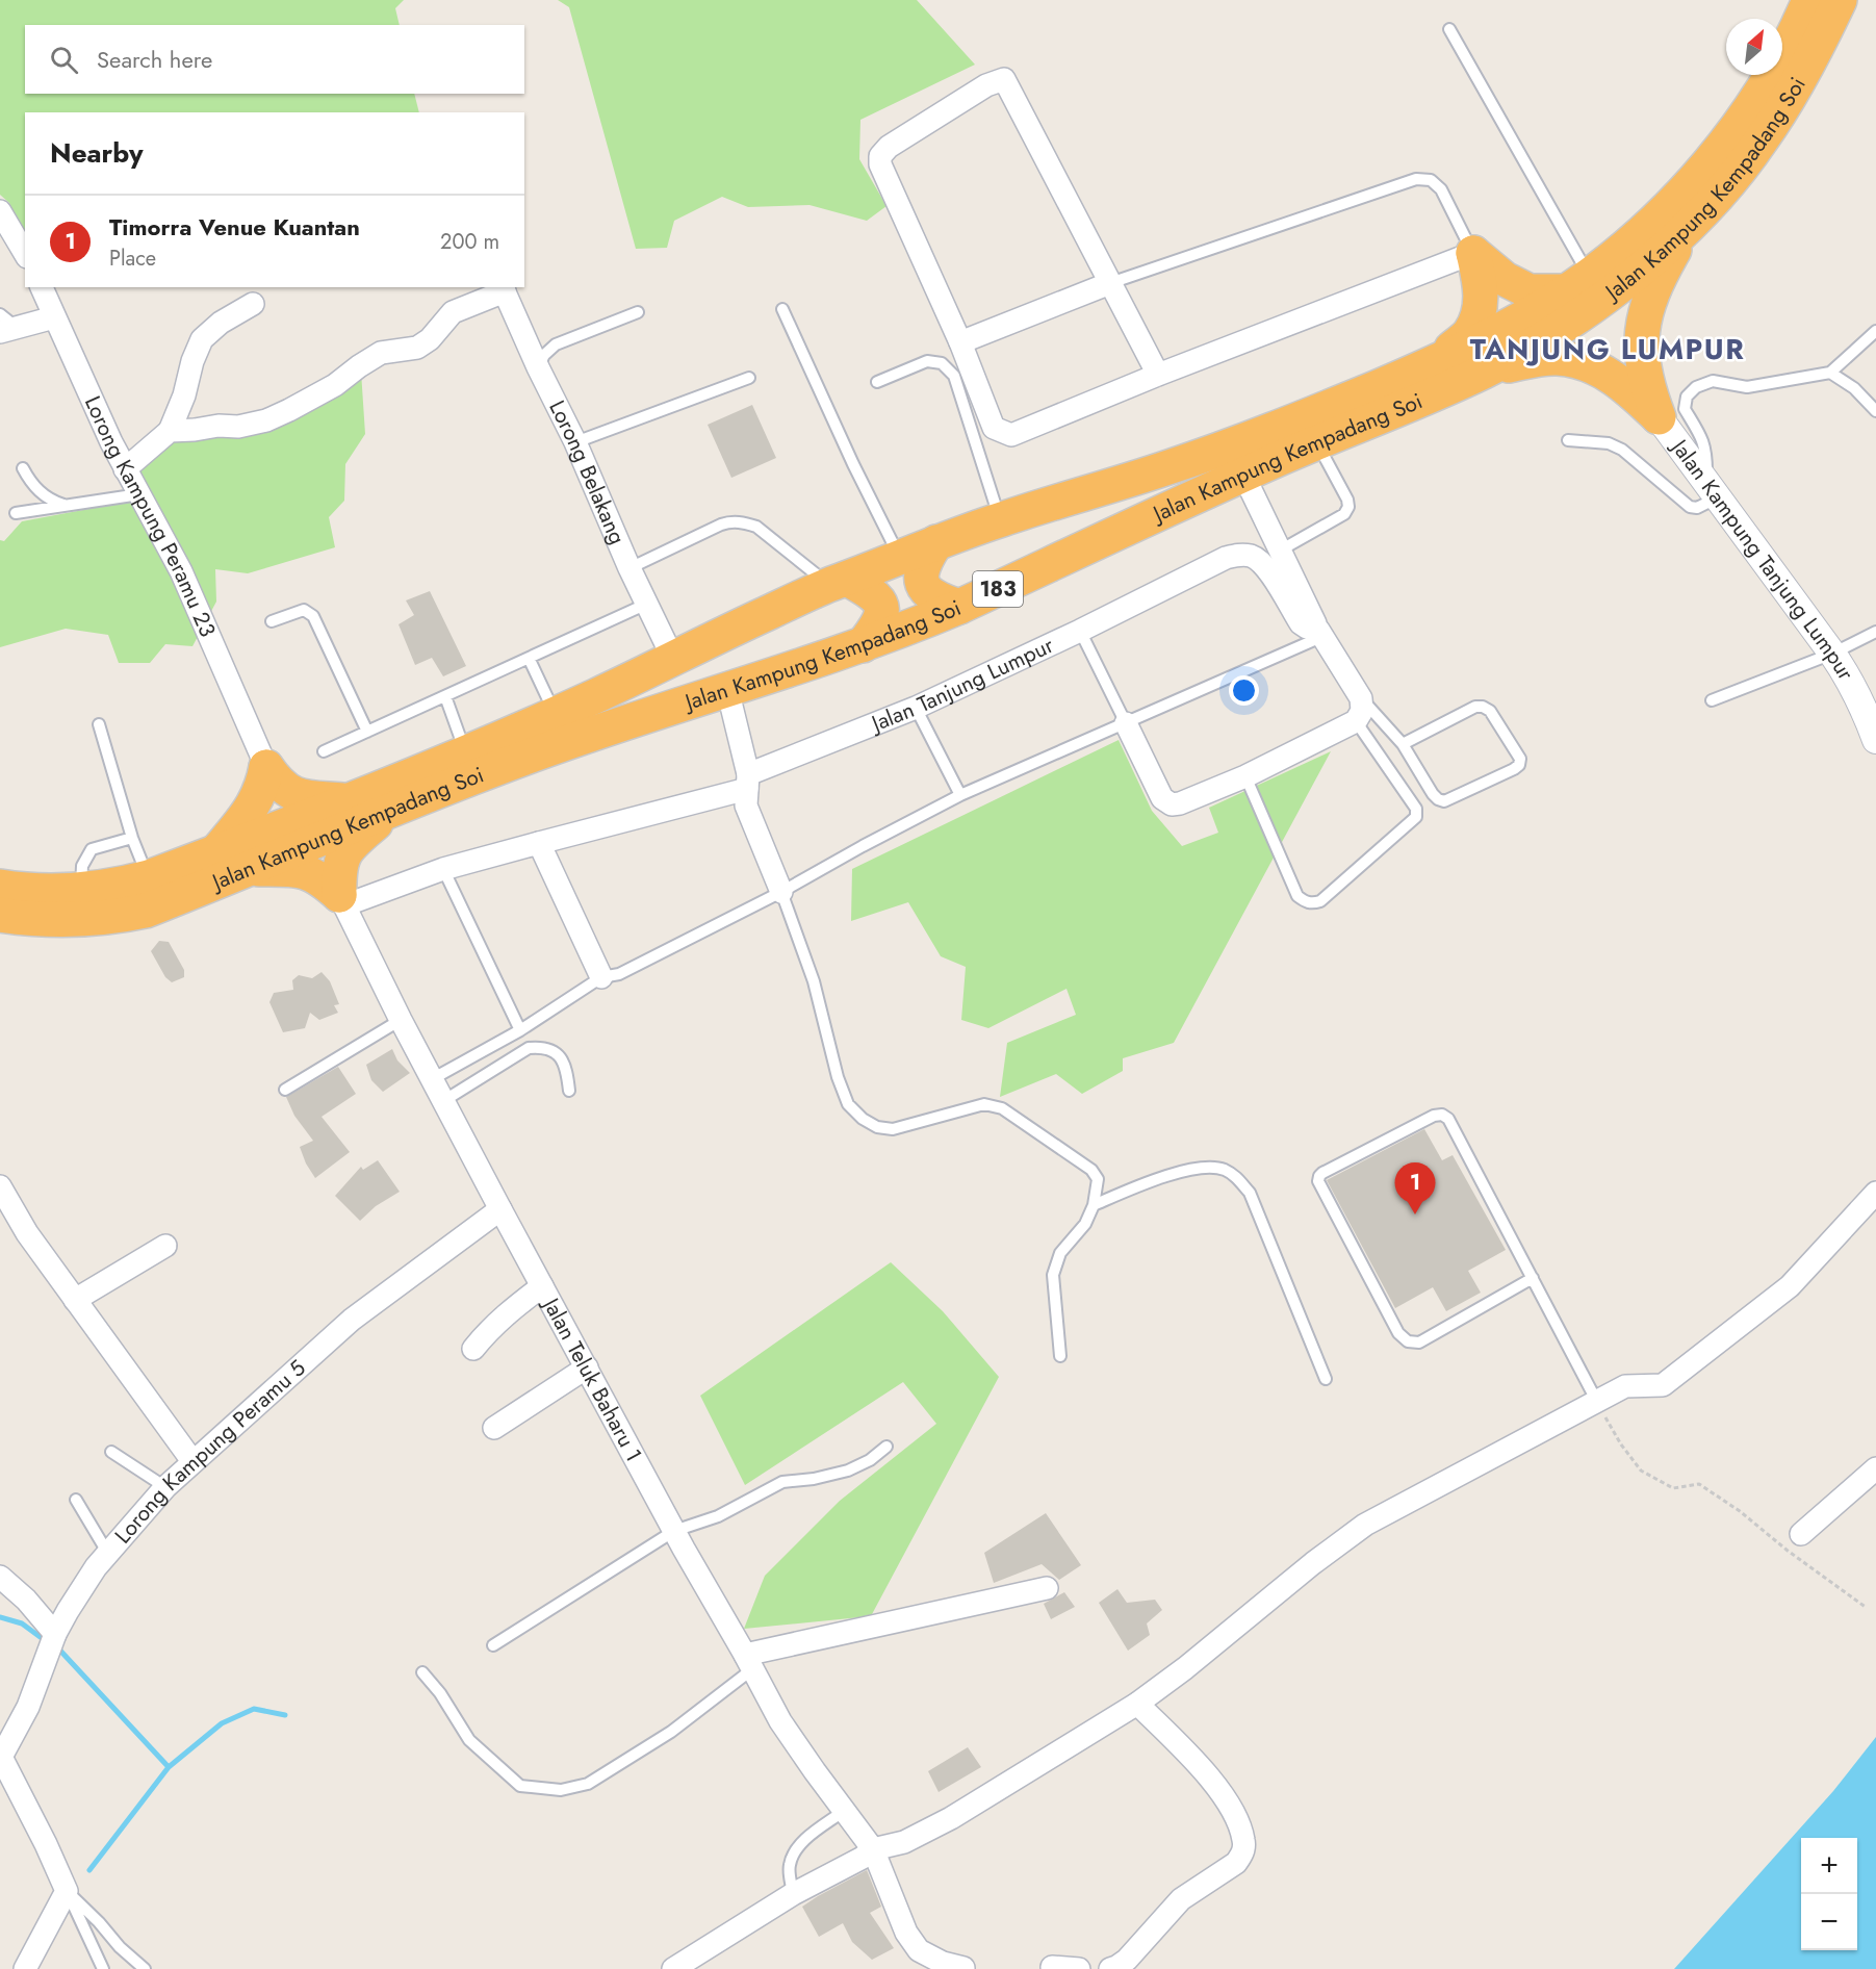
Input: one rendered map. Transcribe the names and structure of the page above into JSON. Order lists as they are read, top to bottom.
{
  "streets": {
    "highway": ["Jalan Kampung Kempadang Soi", "183"],
    "street": [
      "Lorong Belakang",
      "Lorong Kampung Peramu 23",
      "Jalan Kampung Tanjung Lumpur",
      "Jalan Tanjung Lumpur",
      "Jalan Teluk Baharu 1",
      "Lorong Kampung Peramu 5"
    ]
  },
  "crossings": [
    ["Jalan Kampung Kempadang Soi", "Lorong Belakang"],
    ["Jalan Tanjung Lumpur", "Jalan Teluk Baharu 1"],
    ["Jalan Teluk Baharu 1", "Lorong Kampung Peramu 5"]
  ],
  "districts": ["TANJUNG LUMPUR"],
  "north": "top right",
  "page": {
    "search": "Search here",
    "heading": "Nearby",
    "list": [
      {
        "mark": "1",
        "name": "Timorra Venue Kuantan",
        "note": "Place",
        "value": "200 m"
      }
    ],
    "pins": "1",
    "map_buttons": ["+", "−"]
  }
}
